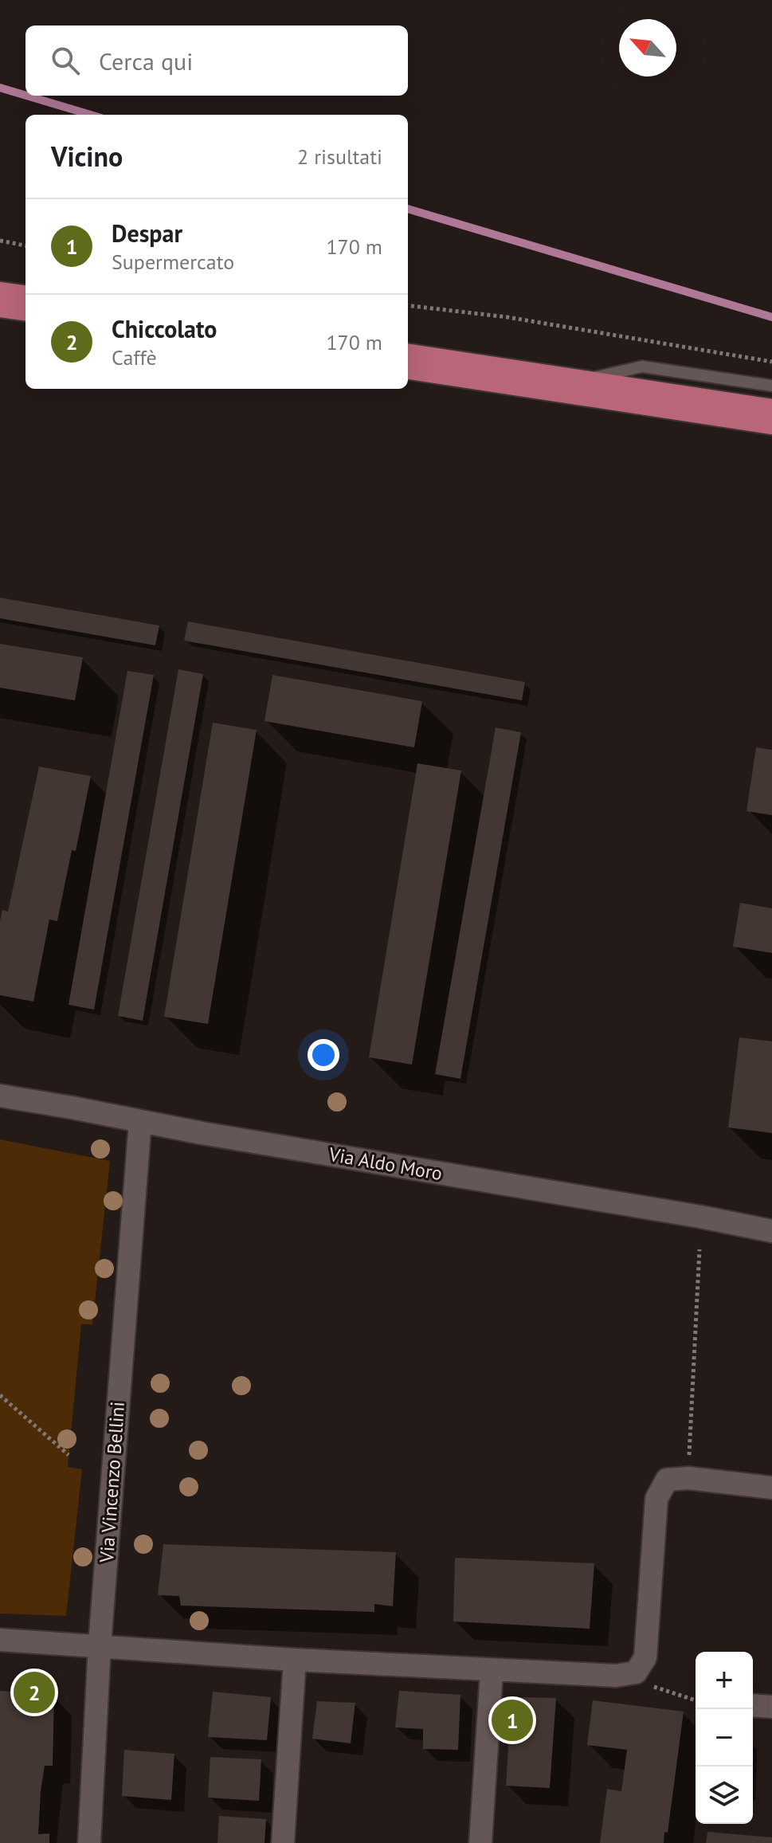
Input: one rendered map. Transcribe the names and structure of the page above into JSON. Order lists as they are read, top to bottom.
{
  "streets": {
    "street": ["Via Aldo Moro", "Via Vincenzo Bellini"]
  },
  "crossings": [
    ["Via Aldo Moro", "Via Vincenzo Bellini"]
  ],
  "north": "top left",
  "page": {
    "search": "Cerca qui",
    "heading": ["Vicino", "2 risultati"],
    "list": [
      {
        "mark": "1",
        "name": "Despar",
        "note": "Supermercato",
        "value": "170 m"
      },
      {
        "mark": "2",
        "name": "Chiccolato",
        "note": "Caffè",
        "value": "170 m"
      }
    ],
    "map_buttons": ["+", "−"],
    "pins": ["2", "1"]
  }
}
